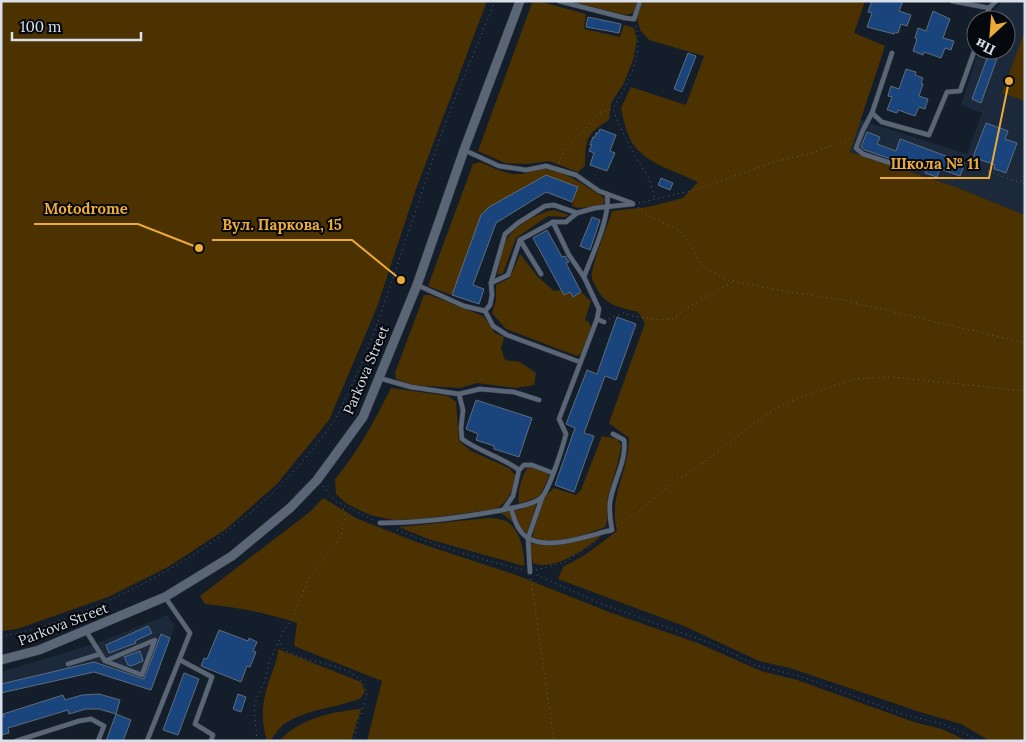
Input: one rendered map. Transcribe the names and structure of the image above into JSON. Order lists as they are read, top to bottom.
{
  "streets": {
    "street": ["Parkova Street"]
  },
  "places": ["Школа № 11", "Motodrome", "Вул. Паркова, 15"],
  "scale_bar": "100 m",
  "north": "bottom left"
}
